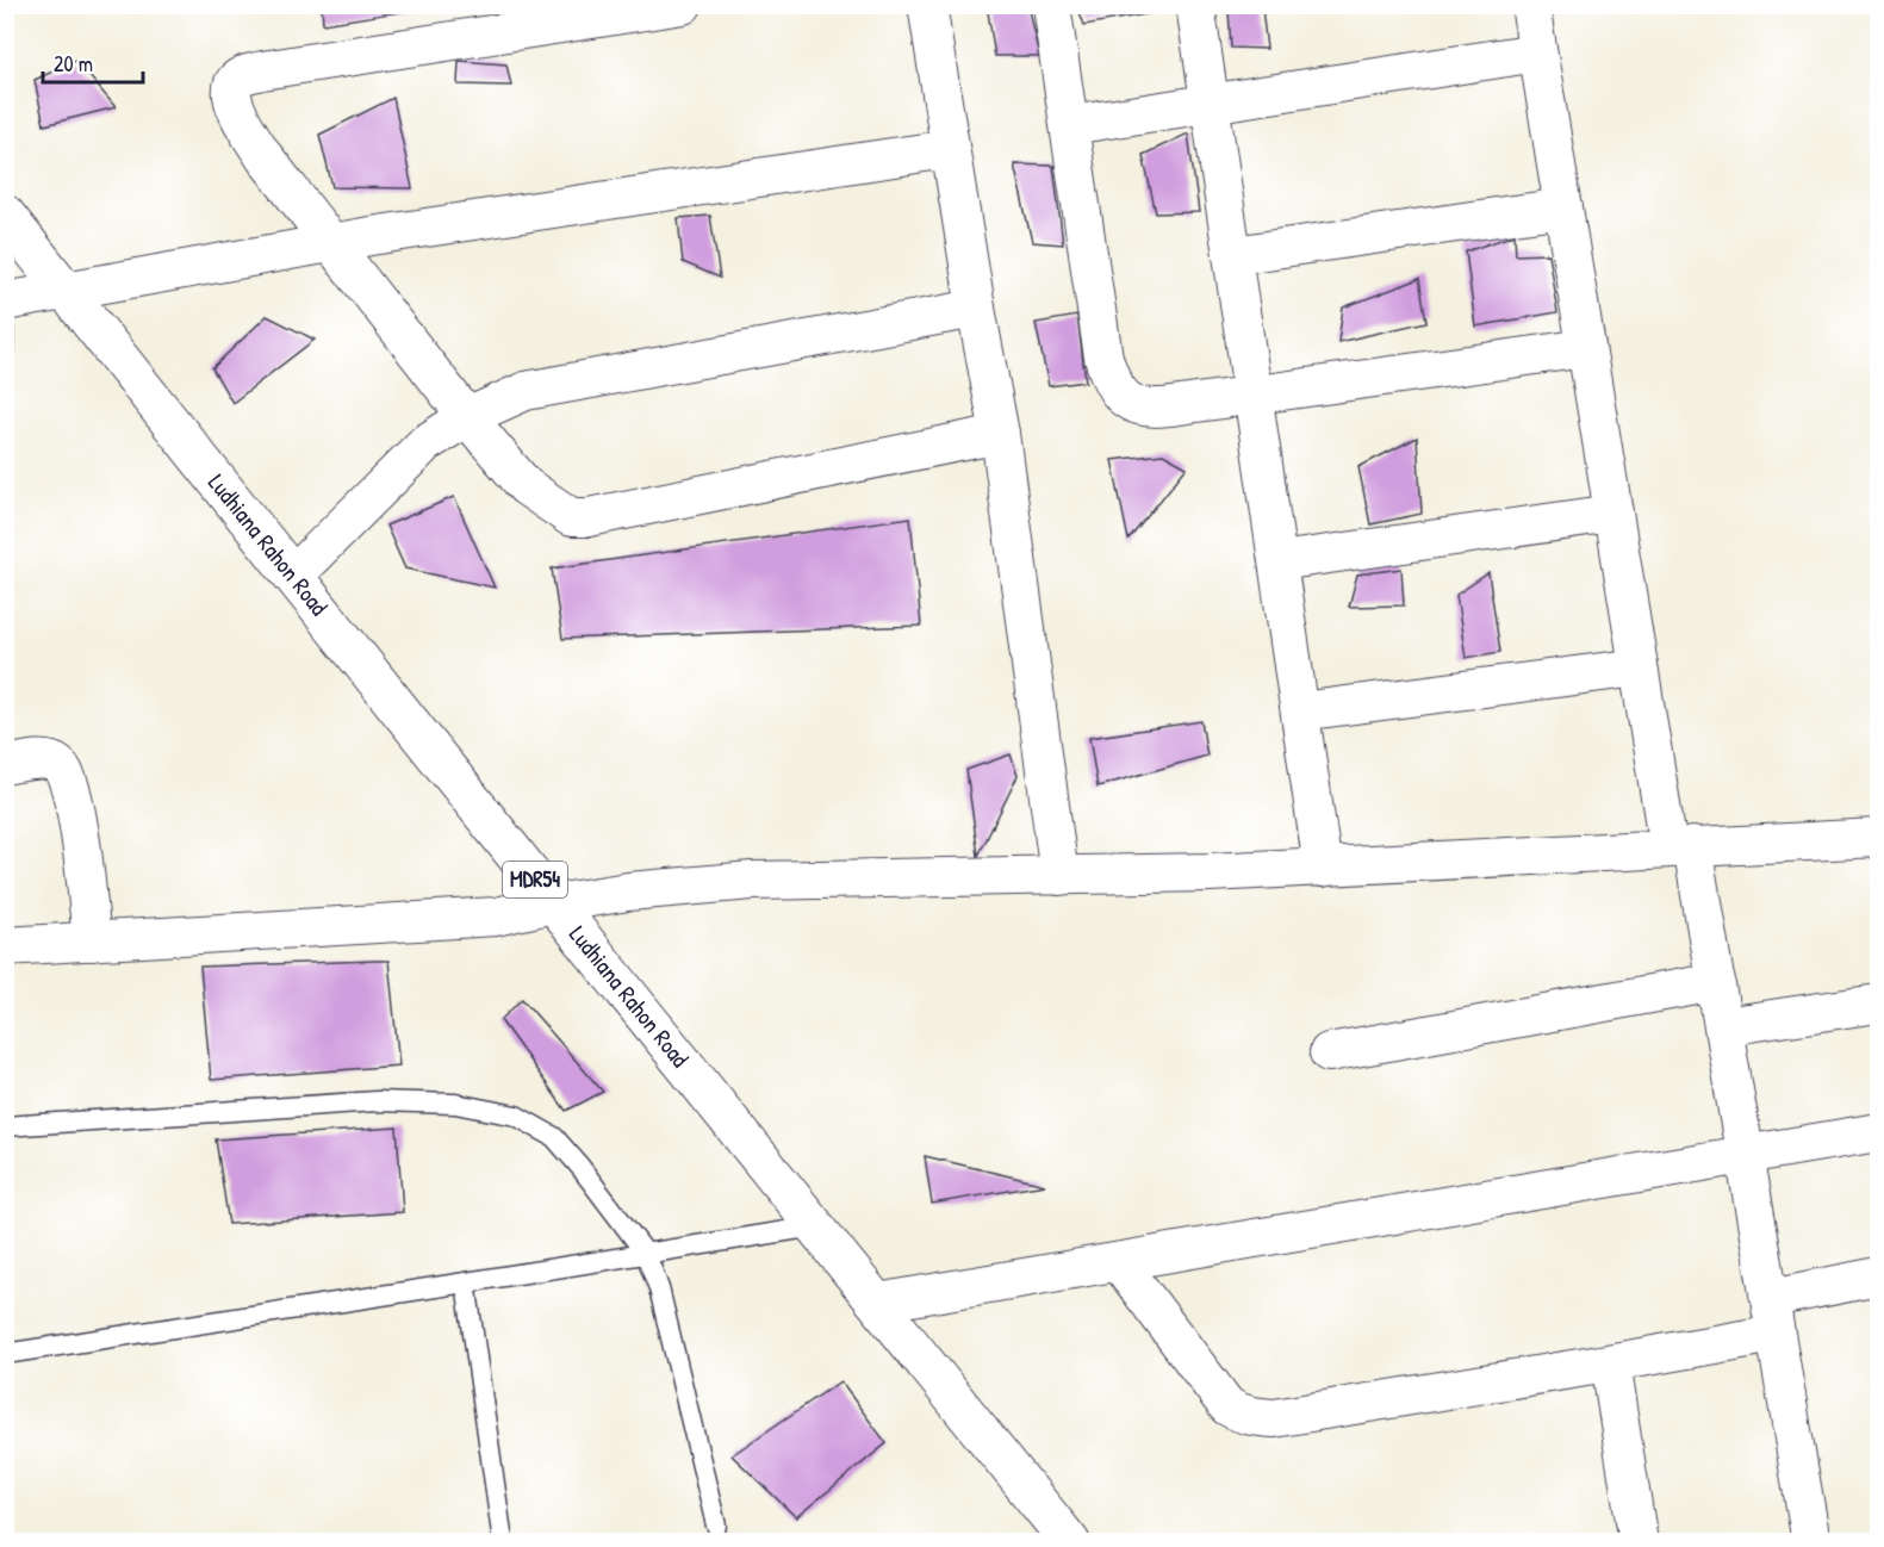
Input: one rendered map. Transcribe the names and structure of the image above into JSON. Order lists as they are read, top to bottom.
{
  "streets": {
    "main road": ["Ludhiana Rahon Road", "MDR54"]
  },
  "scale_bar": "20 m"
}
